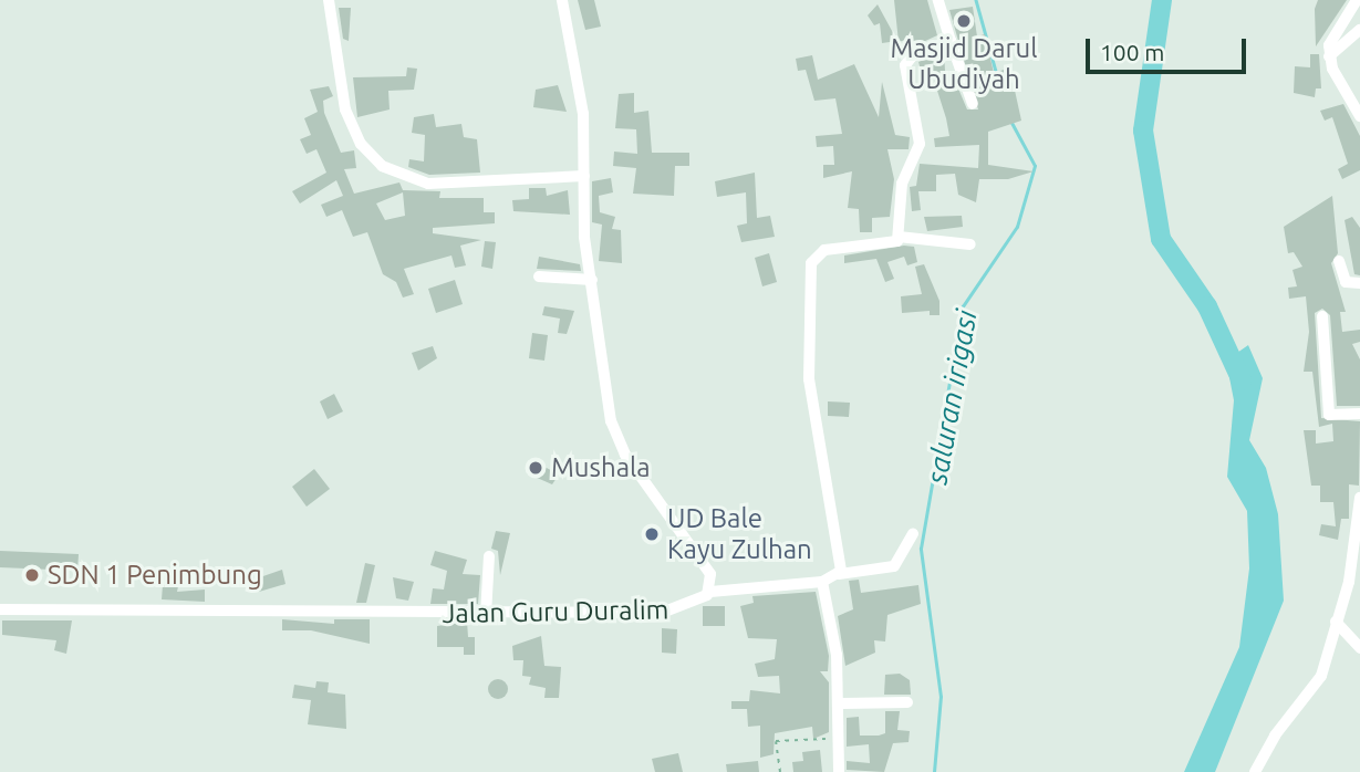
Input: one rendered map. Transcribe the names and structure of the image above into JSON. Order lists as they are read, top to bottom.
{
  "streets": {
    "street": ["Jalan Guru Duralim"]
  },
  "water": ["saluran irigasi"],
  "places": [
    "Masjid Darul Ubudiyah",
    "Mushala",
    "UD Bale Kayu Zulhan",
    "SDN 1 Penimbung"
  ],
  "scale_bar": "100 m"
}
